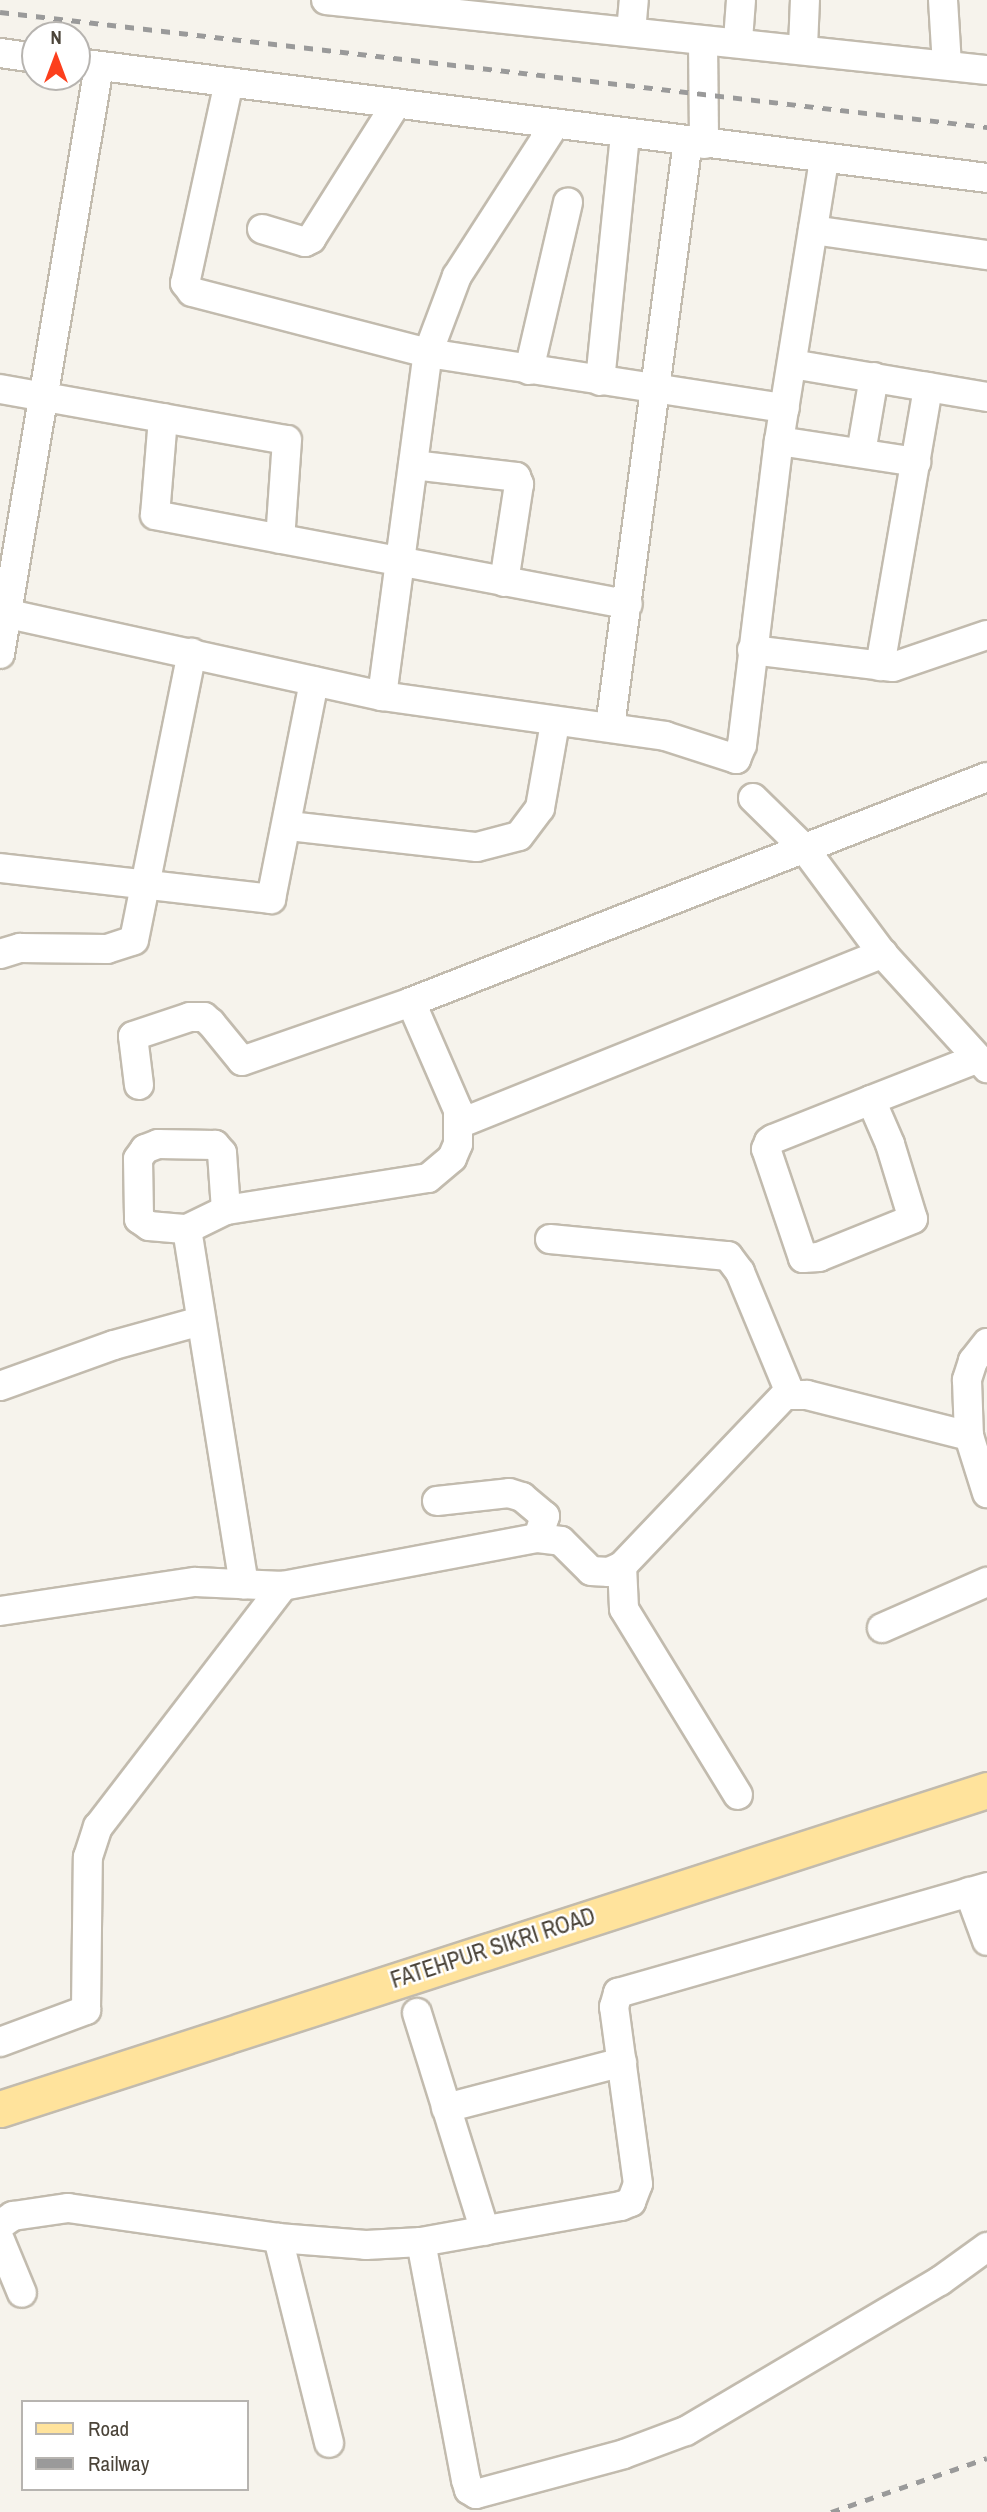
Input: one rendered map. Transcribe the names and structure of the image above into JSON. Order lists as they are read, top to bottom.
{
  "streets": {
    "main road": ["FATEHPUR SIKRI ROAD"]
  },
  "legend": ["Road", "Railway"],
  "north": "top"
}
